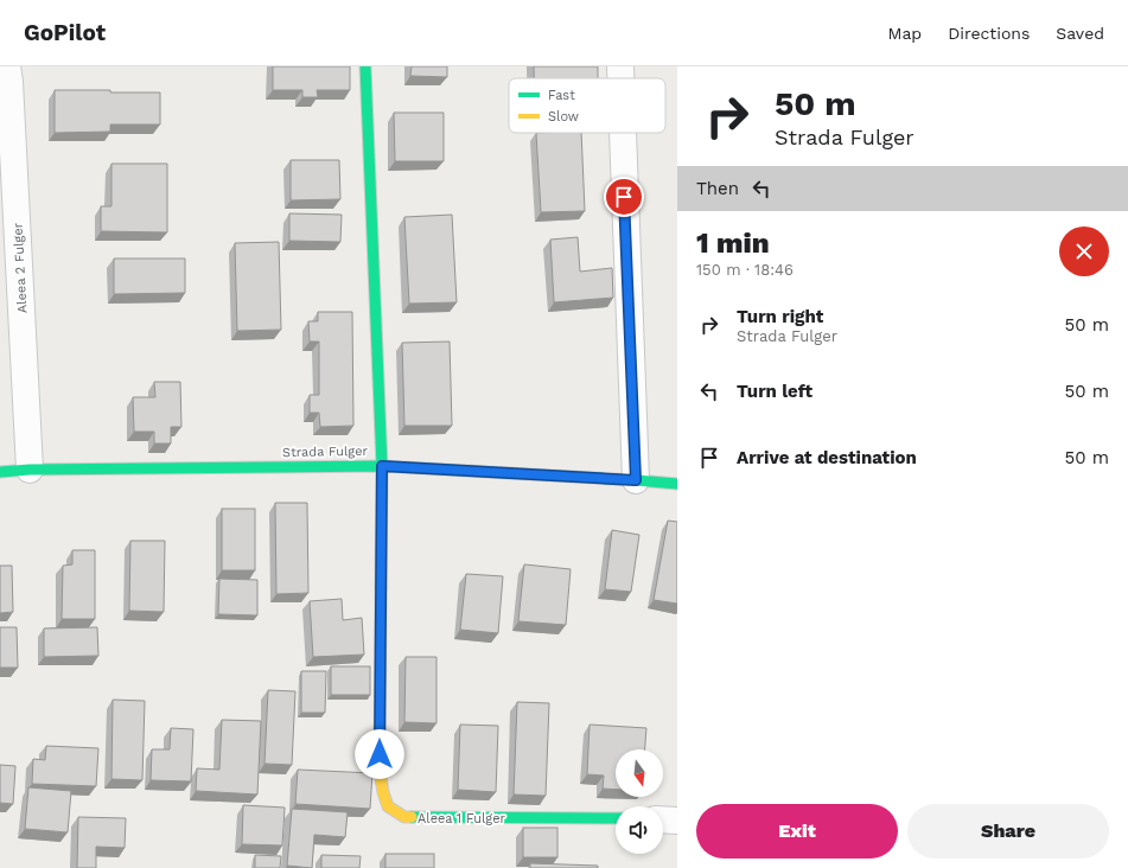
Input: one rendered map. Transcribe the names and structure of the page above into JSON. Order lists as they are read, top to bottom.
{
  "streets": {
    "street": ["Aleea 2 Fulger", "Strada Fulger", "Aleea 1 Fulger"]
  },
  "crossings": [
    ["Aleea 2 Fulger", "Strada Fulger"],
    ["Strada Fulger", "Aleea 1 Fulger"]
  ],
  "legend": ["Fast", "Slow"],
  "north": "bottom",
  "page": {
    "header": "GoPilot",
    "nav": ["Map", "Directions", "Saved"],
    "turn": ["50 m", "Strada Fulger"],
    "then": "Then",
    "heading": ["1 min", "150 m · 18:46"],
    "list": [
      {
        "name": "Turn right",
        "note": "Strada Fulger",
        "value": "50 m"
      },
      {
        "name": "Turn left",
        "value": "50 m"
      },
      {
        "name": "Arrive at destination",
        "value": "50 m"
      }
    ],
    "buttons": ["Exit", "Share"]
  }
}
